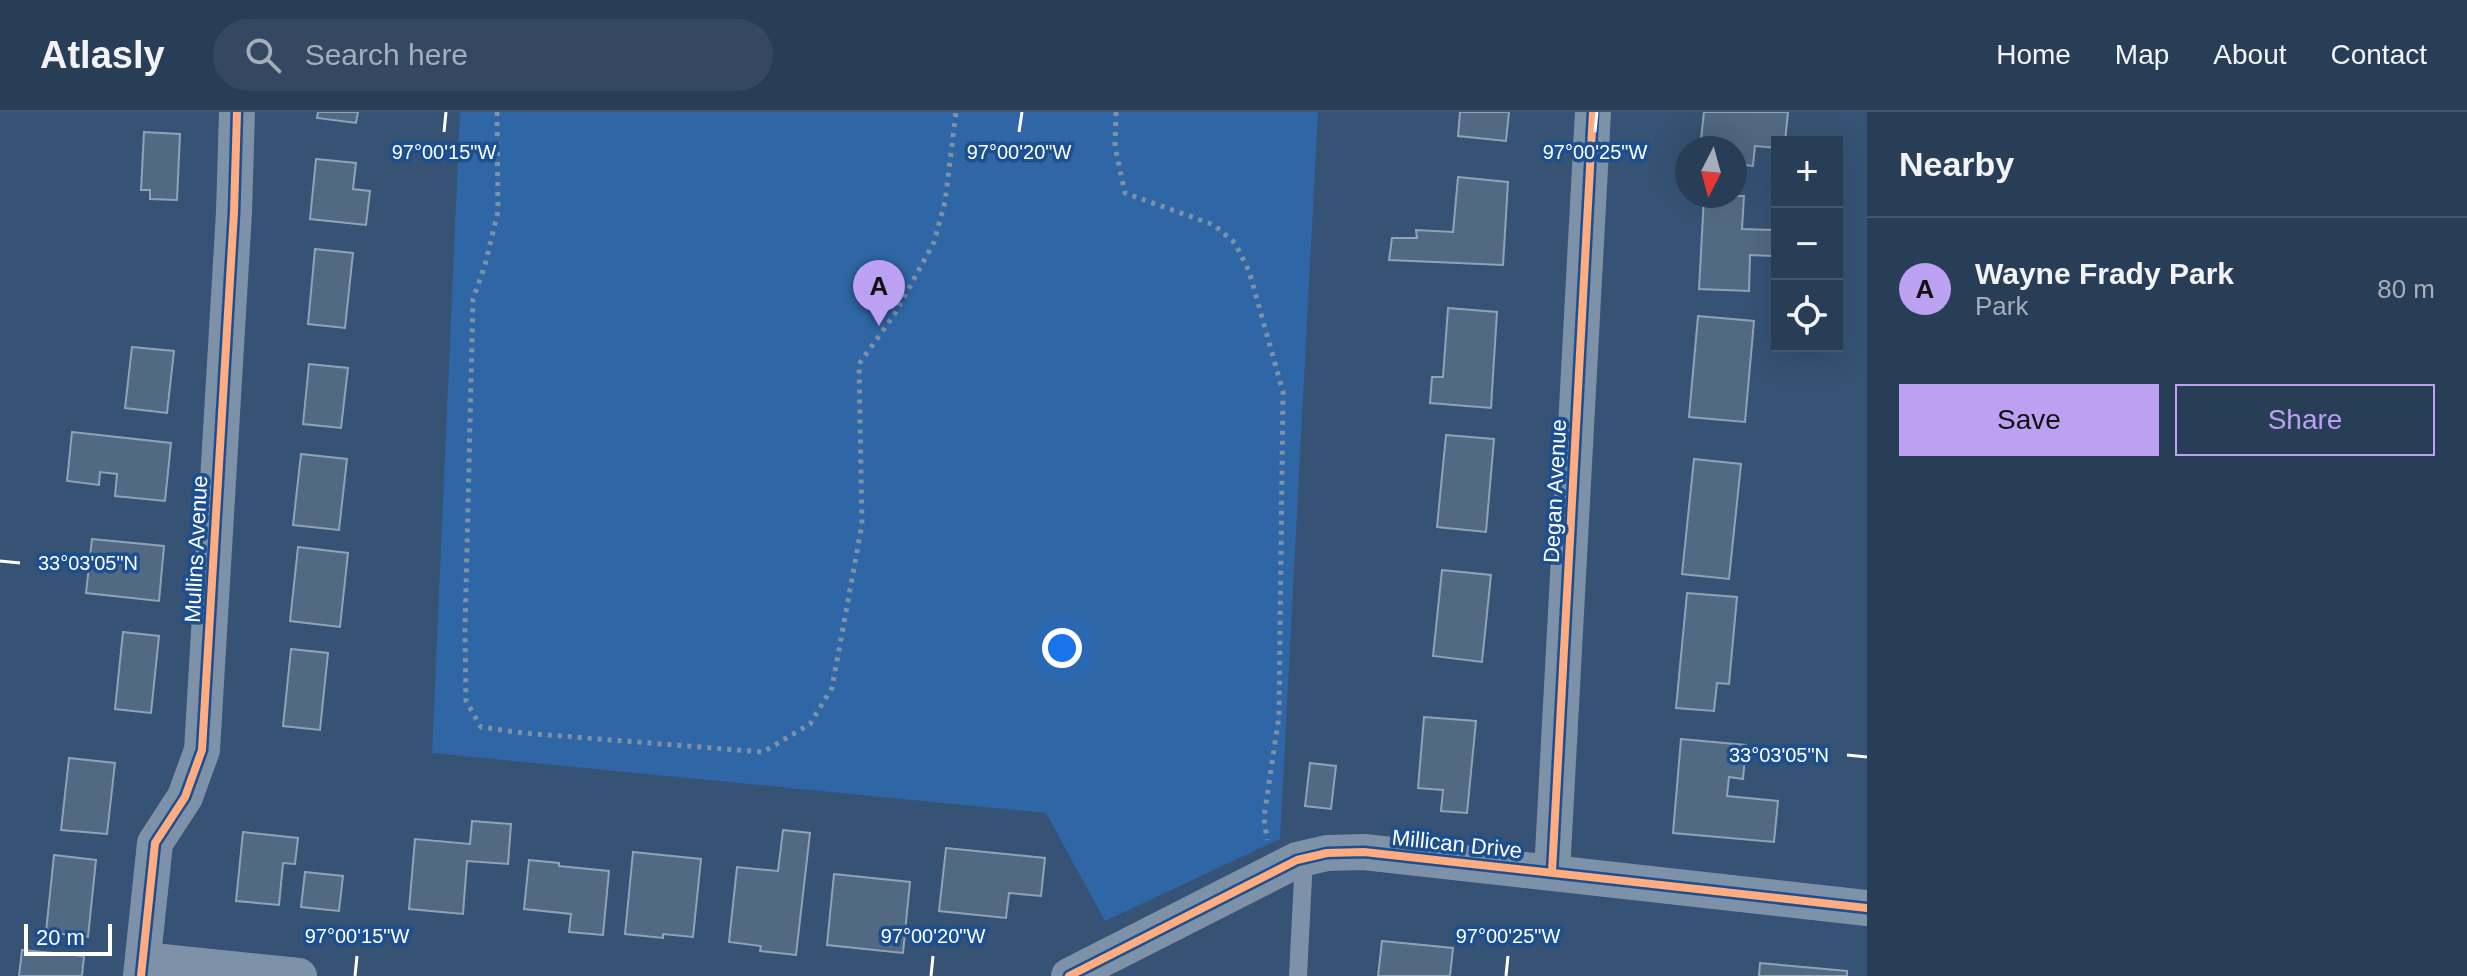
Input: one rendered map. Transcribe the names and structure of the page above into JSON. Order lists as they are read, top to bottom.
{
  "streets": {
    "street": ["Degan Avenue", "Mullins Avenue", "Millican Drive"]
  },
  "crossings": [
    ["Degan Avenue", "Millican Drive"]
  ],
  "scale_bar": "20 m",
  "north": "bottom",
  "page": {
    "header": "Atlasly",
    "search": "Search here",
    "nav": [
      "Home",
      "Map",
      "About",
      "Contact"
    ],
    "heading": "Nearby",
    "map_buttons": ["+", "−"],
    "list": [
      {
        "mark": "A",
        "name": "Wayne Frady Park",
        "note": "Park",
        "value": "80 m"
      }
    ],
    "pins": "A",
    "buttons": ["Save", "Share"],
    "scale": "20 m"
  },
  "coordinates": [
    "97°00'15\"W",
    "97°00'20\"W",
    "97°00'25\"W",
    "33°03'05\"N"
  ]
}
